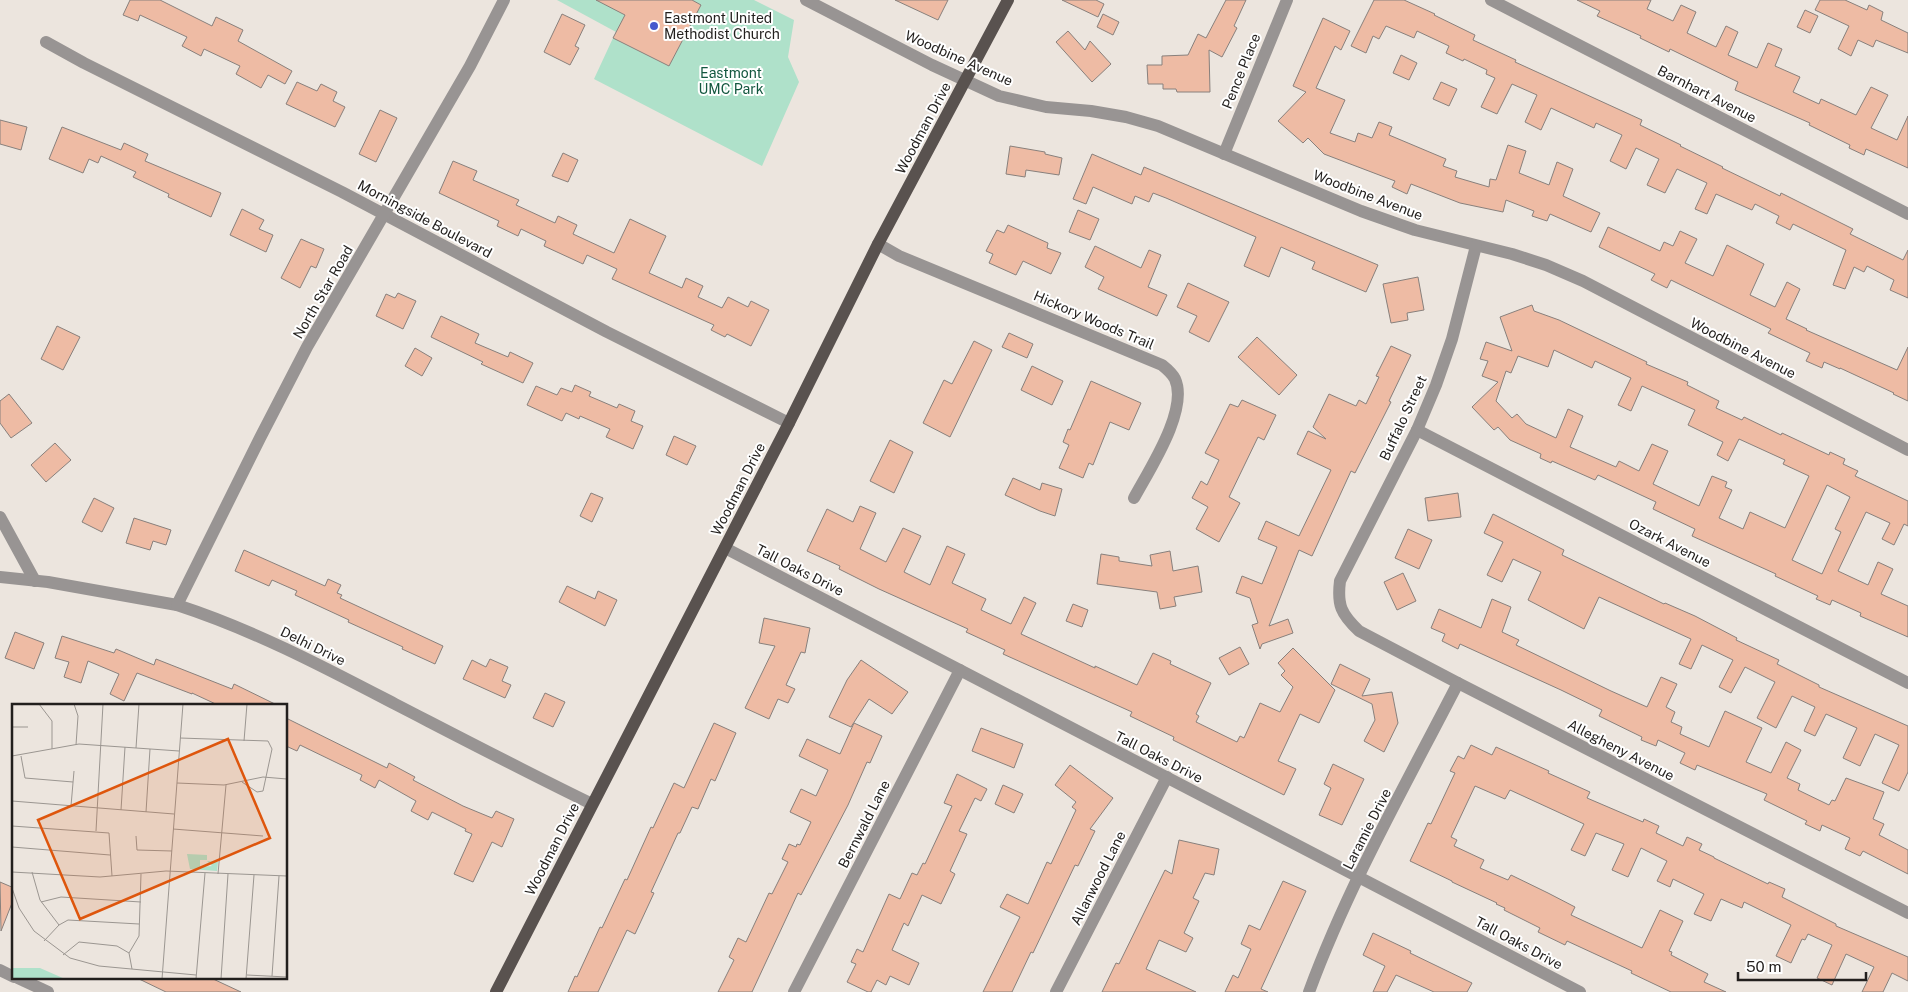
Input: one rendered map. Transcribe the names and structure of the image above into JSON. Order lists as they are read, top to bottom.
{
  "streets": {
    "main road": ["Woodman Drive"],
    "street": [
      "Woodbine Avenue",
      "Pence Place",
      "Barnhart Avenue",
      "Morningside Boulevard",
      "North Star Road",
      "Hickory Woods Trail",
      "Buffalo Street",
      "Ozark Avenue",
      "Tall Oaks Drive",
      "Delhi Drive",
      "Allegheny Avenue",
      "Bernwald Lane",
      "Laramie Drive",
      "Allanwood Lane"
    ]
  },
  "crossings": [
    ["Woodbine Avenue", "Pence Place"],
    ["Woodbine Avenue", "Woodman Drive"],
    ["Woodbine Avenue", "Buffalo Street"],
    ["Woodman Drive", "Morningside Boulevard"],
    ["Woodman Drive", "Hickory Woods Trail"],
    ["Woodman Drive", "Tall Oaks Drive"],
    ["Woodman Drive", "Delhi Drive"],
    ["Morningside Boulevard", "North Star Road"],
    ["North Star Road", "Delhi Drive"],
    ["Buffalo Street", "Ozark Avenue"],
    ["Buffalo Street", "Allegheny Avenue"],
    ["Tall Oaks Drive", "Bernwald Lane"],
    ["Tall Oaks Drive", "Laramie Drive"],
    ["Tall Oaks Drive", "Allanwood Lane"],
    ["Allegheny Avenue", "Laramie Drive"]
  ],
  "parks": ["Eastmont UMC Park"],
  "places": ["Eastmont United Methodist Church"],
  "scale_bar": "50 m"
}
